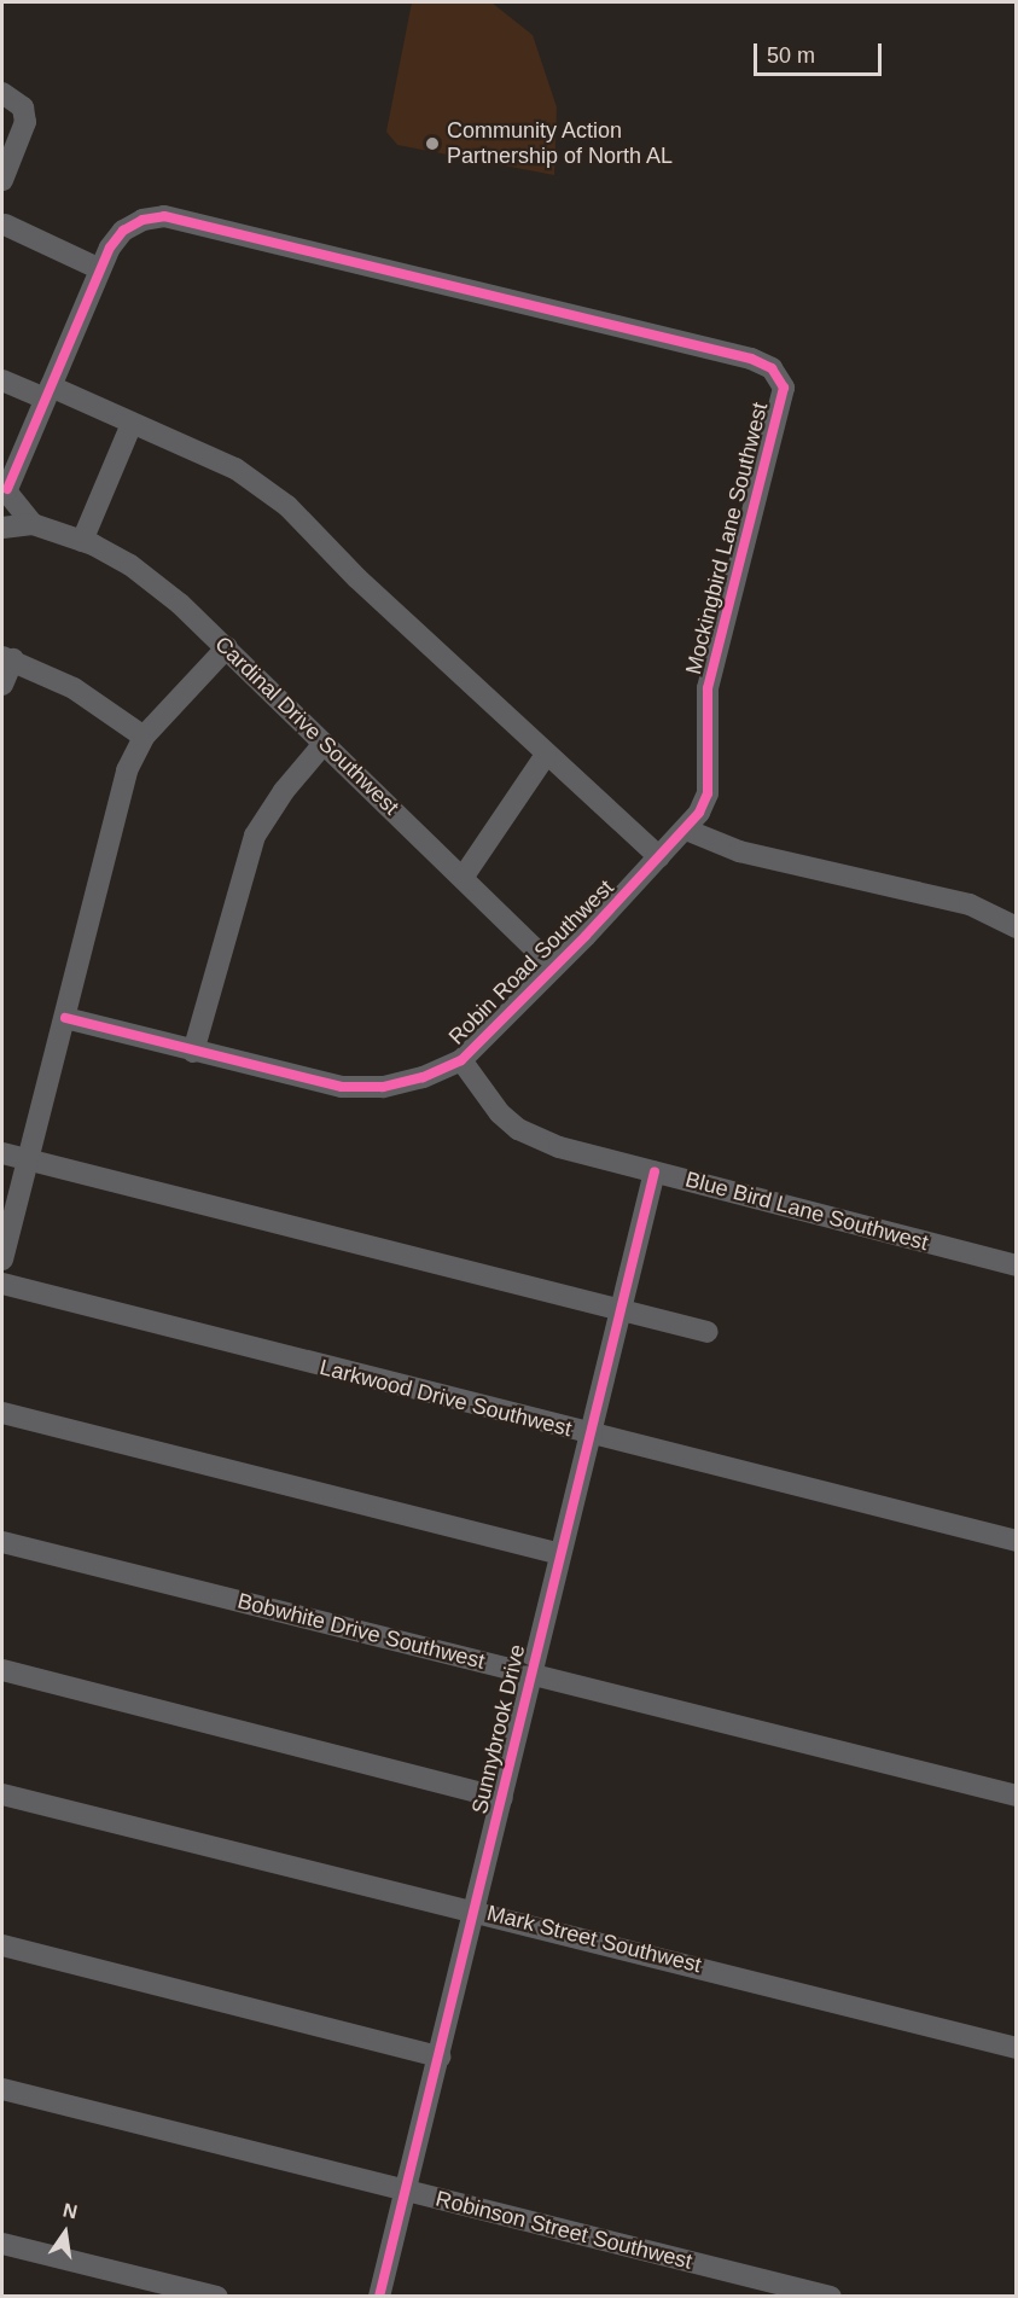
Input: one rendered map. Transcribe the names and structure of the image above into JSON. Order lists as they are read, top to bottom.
{
  "streets": {
    "street": [
      "Mockingbird Lane Southwest",
      "Cardinal Drive Southwest",
      "Robin Road Southwest",
      "Blue Bird Lane Southwest",
      "Larkwood Drive Southwest",
      "Bobwhite Drive Southwest",
      "Sunnybrook Drive",
      "Mark Street Southwest",
      "Robinson Street Southwest"
    ]
  },
  "crossings": [
    ["Mockingbird Lane Southwest", "Robin Road Southwest"],
    ["Cardinal Drive Southwest", "Robin Road Southwest"],
    ["Robin Road Southwest", "Blue Bird Lane Southwest"],
    ["Blue Bird Lane Southwest", "Sunnybrook Drive"],
    ["Larkwood Drive Southwest", "Sunnybrook Drive"],
    ["Bobwhite Drive Southwest", "Sunnybrook Drive"],
    ["Sunnybrook Drive", "Mark Street Southwest"],
    ["Sunnybrook Drive", "Robinson Street Southwest"]
  ],
  "places": ["Community Action Partnership of North AL"],
  "scale_bar": "50 m",
  "north": "top"
}
